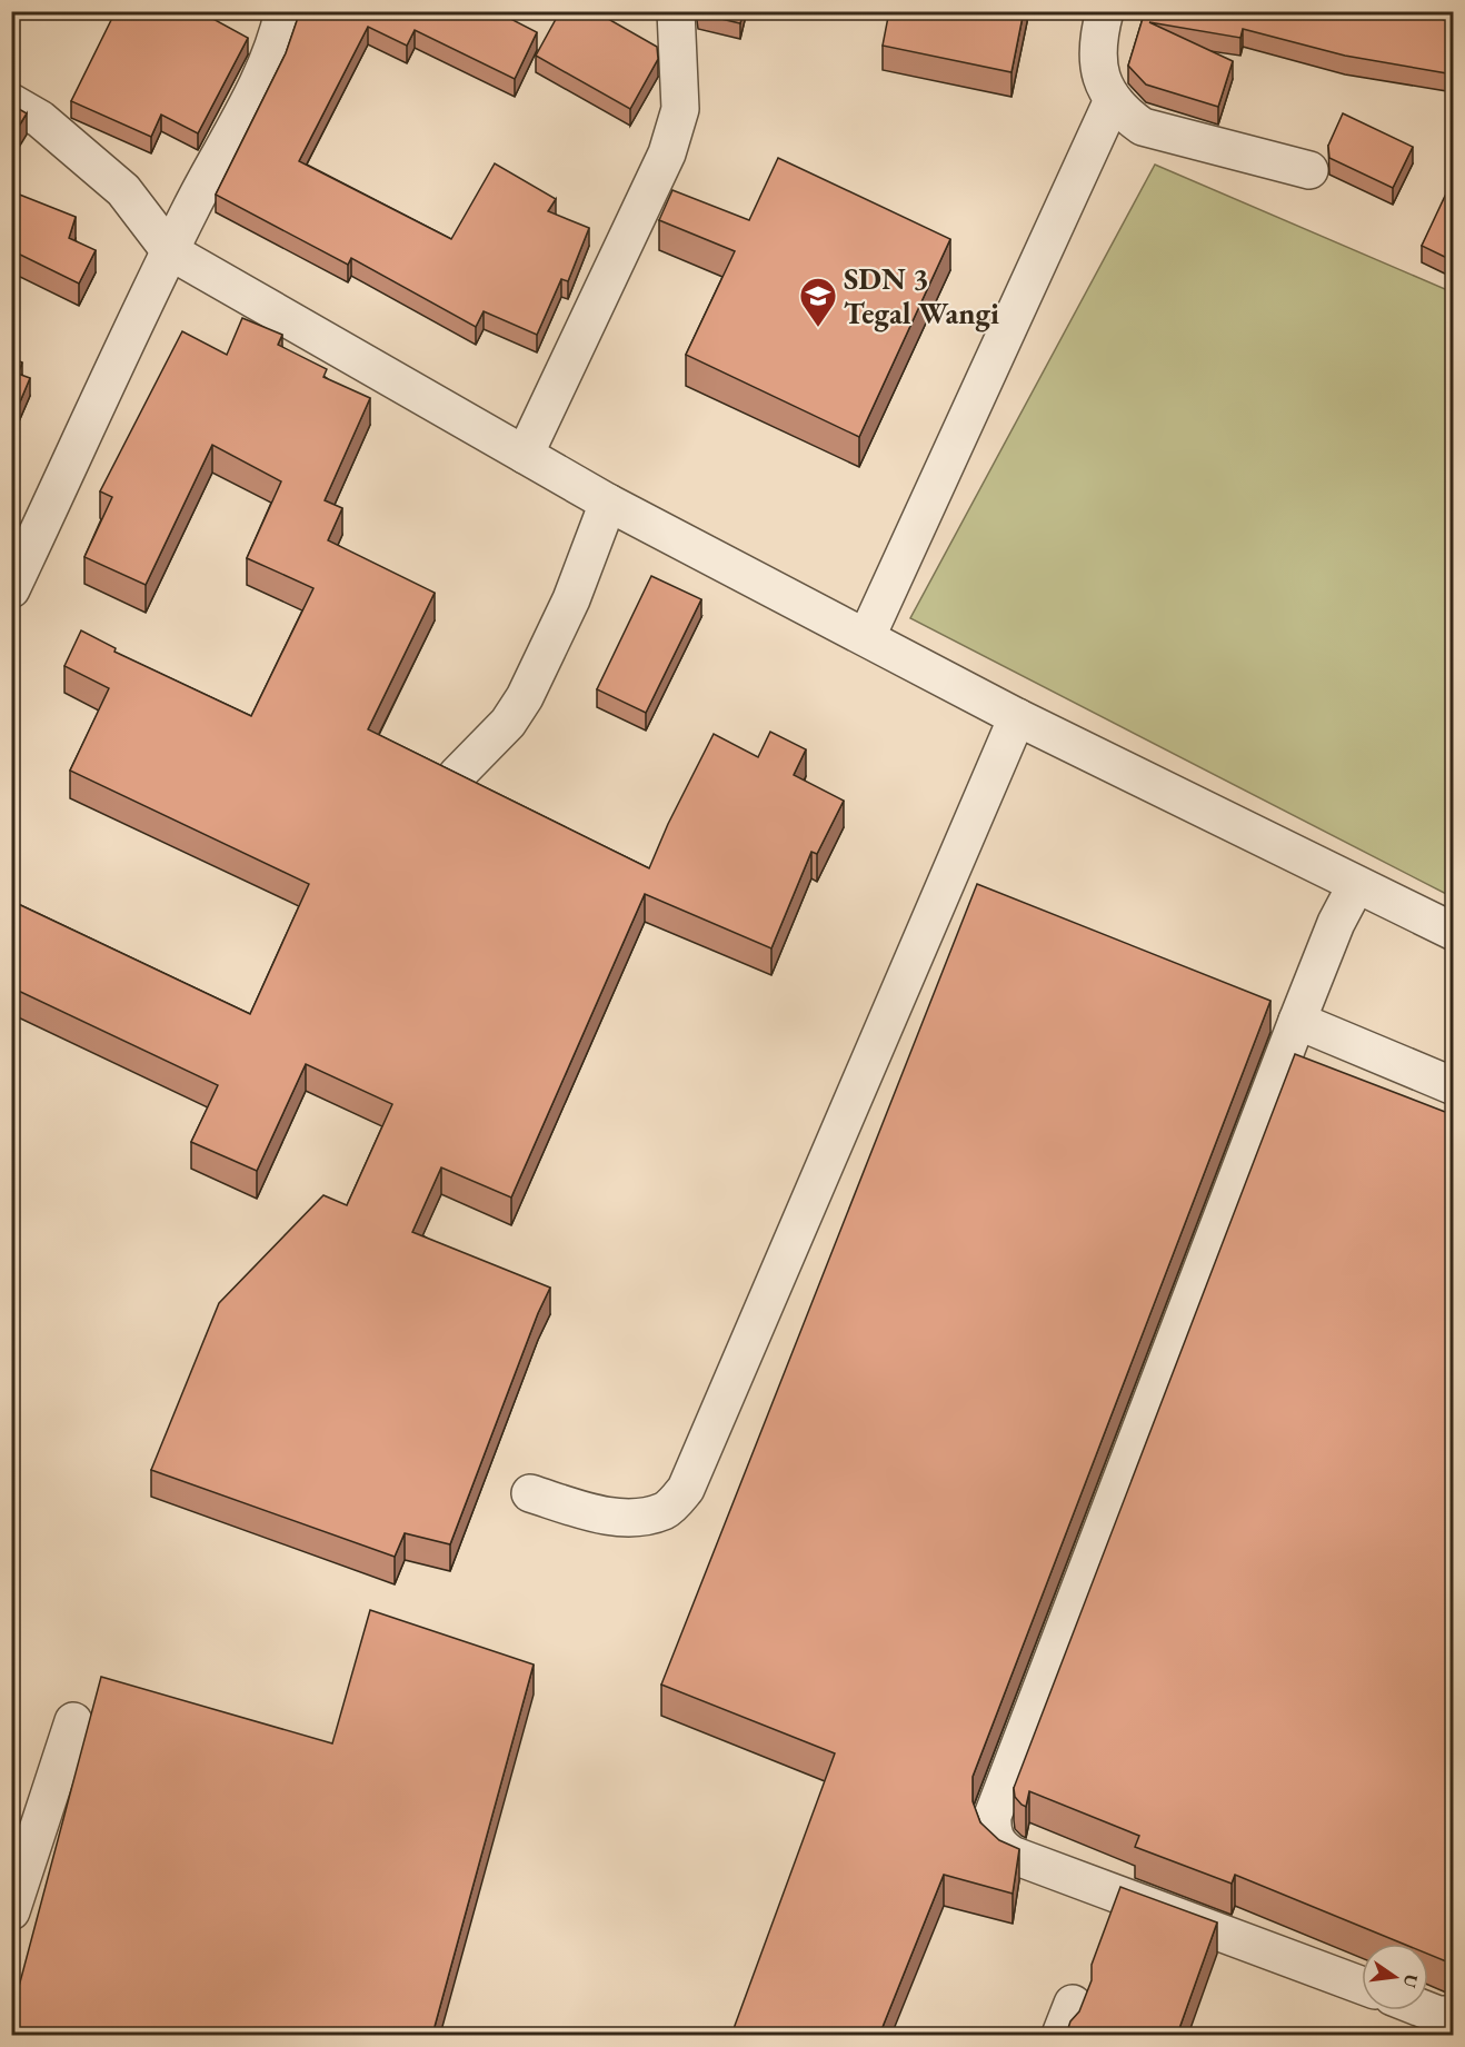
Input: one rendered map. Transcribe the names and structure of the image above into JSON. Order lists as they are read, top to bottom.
{
  "places": {
    "school or university": ["SDN 3 Tegal Wangi"]
  },
  "north": "right"
}
